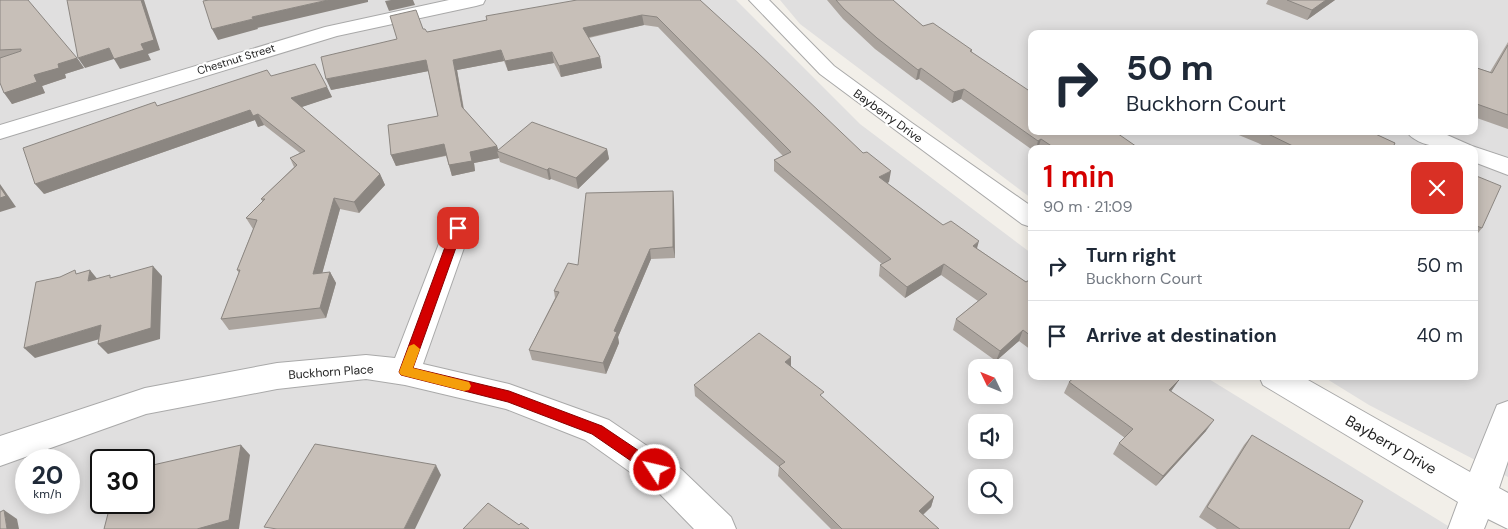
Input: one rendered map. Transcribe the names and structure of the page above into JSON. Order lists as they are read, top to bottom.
{
  "streets": {
    "street": ["Chestnut Street", "Bayberry Drive", "Buckhorn Place"]
  },
  "north": "top left",
  "page": {
    "turn": ["50 m", "Buckhorn Court"],
    "heading": ["1 min", "90 m · 21:09"],
    "list": [
      {
        "name": "Turn right",
        "note": "Buckhorn Court",
        "value": "50 m"
      },
      {
        "name": "Arrive at destination",
        "value": "40 m"
      }
    ],
    "speed": "20 km/h",
    "limit": "30"
  }
}
